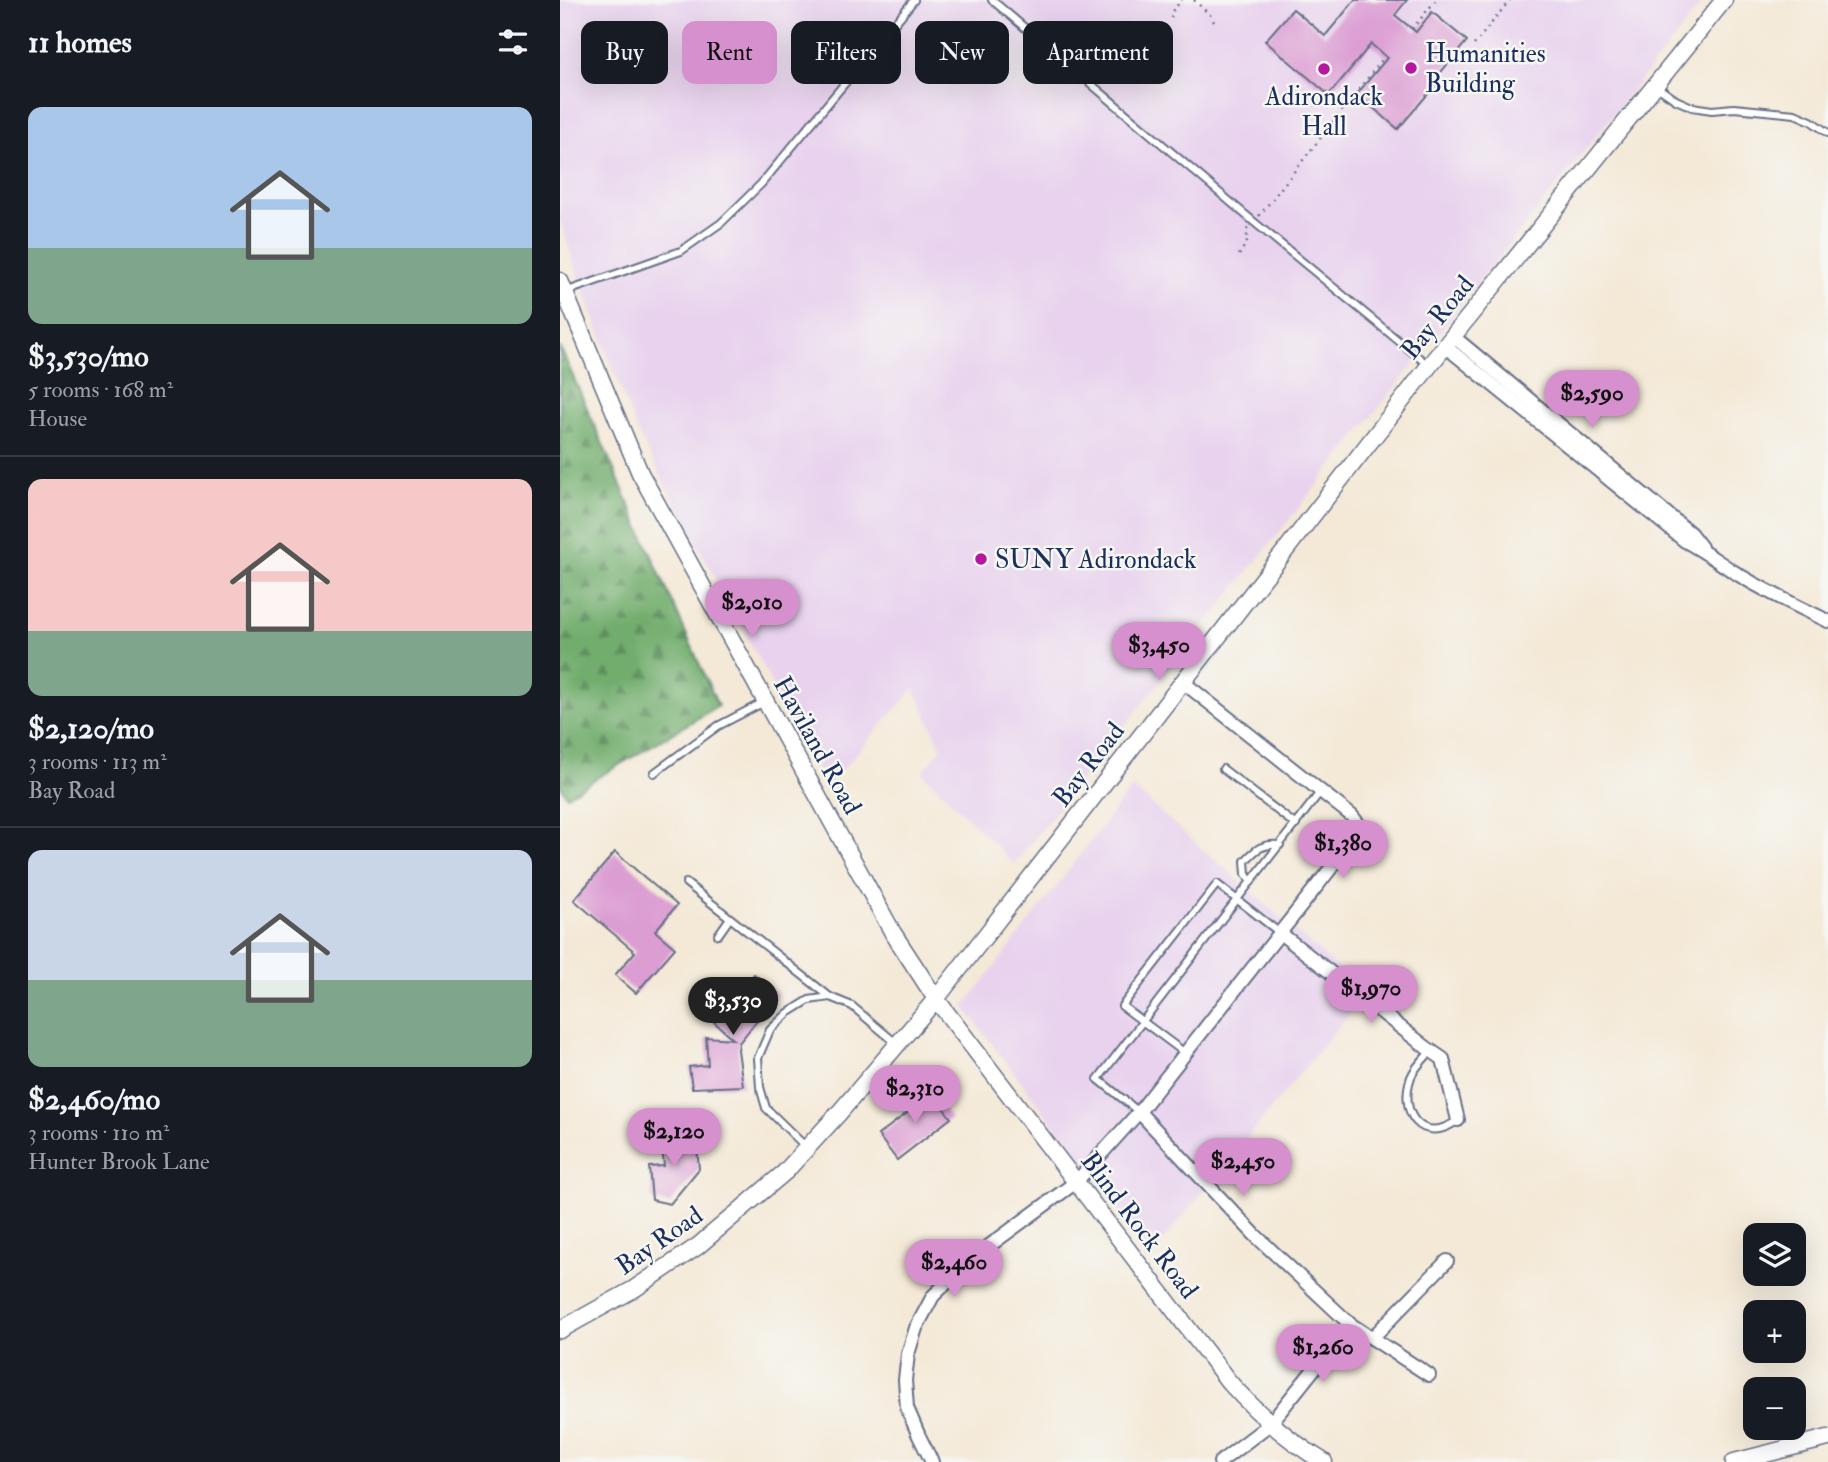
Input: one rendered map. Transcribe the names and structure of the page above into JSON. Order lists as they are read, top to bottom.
{
  "streets": {
    "street": ["Bay Road", "Haviland Road", "Blind Rock Road"]
  },
  "crossings": [
    ["Bay Road", "Haviland Road"],
    ["Bay Road", "Blind Rock Road"],
    ["Haviland Road", "Blind Rock Road"]
  ],
  "places": ["Humanities Building", "Adirondack Hall", "SUNY Adirondack"],
  "page": {
    "heading": "11 homes",
    "chip": [
      "Buy",
      "Rent",
      "Filters",
      "New",
      "Apartment"
    ],
    "list": [
      {
        "name": "$3,530/mo",
        "note": "5 rooms · 168 m² · House"
      },
      {
        "name": "$2,120/mo",
        "note": "3 rooms · 113 m² · Bay Road"
      },
      {
        "name": "$2,460/mo",
        "note": "3 rooms · 110 m² · Hunter Brook Lane"
      }
    ],
    "price": [
      "$2,590",
      "$2,010",
      "$3,450",
      "$1,380",
      "$1,970",
      "$3,530",
      "$2,310",
      "$2,120",
      "$2,450",
      "$2,460",
      "$1,260"
    ],
    "map_buttons": ["+", "−"]
  }
}
